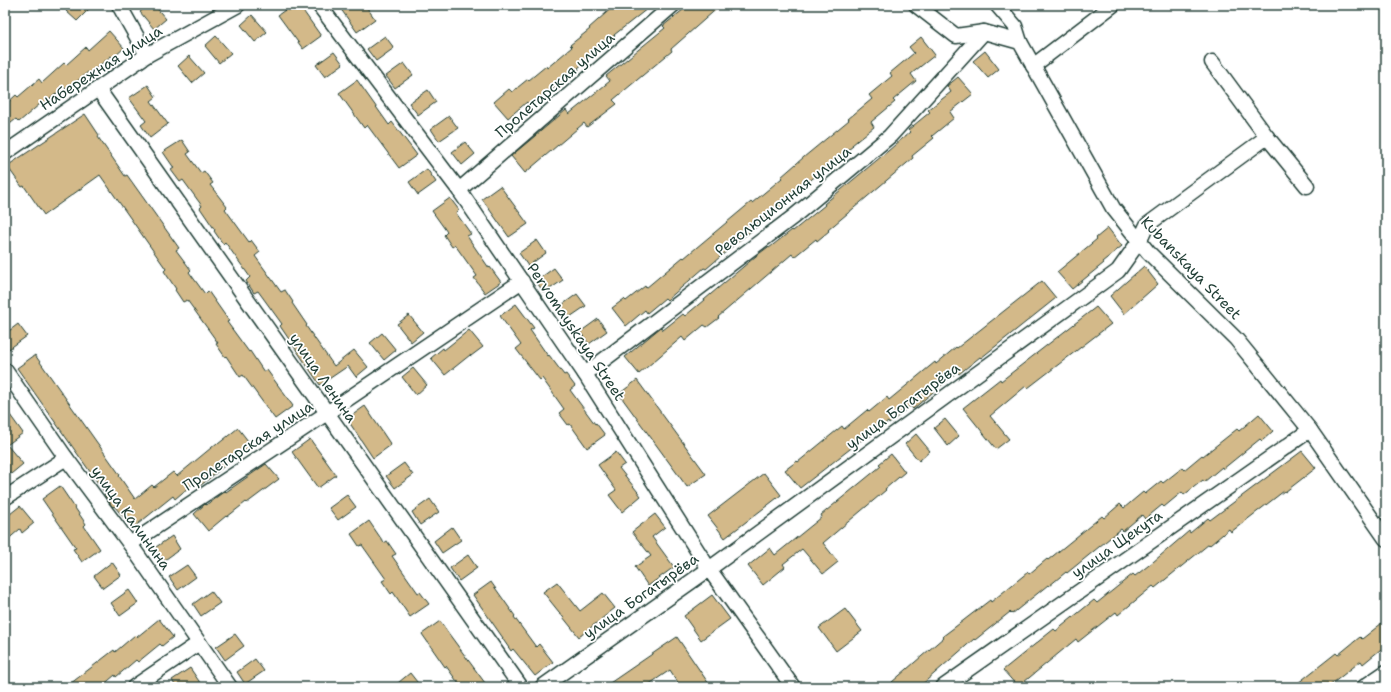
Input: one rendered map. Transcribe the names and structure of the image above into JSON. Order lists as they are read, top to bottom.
{
  "streets": {
    "street": [
      "Набережная улица",
      "Пролетарская улица",
      "Революционная улица",
      "Kubanskaya Street",
      "Pervomayskaya Street",
      "улица Ленина",
      "улица Богатырёва",
      "улица Калинина",
      "улица Щекута"
    ]
  },
  "crossings": [
    ["Набережная улица", "улица Ленина"],
    ["Пролетарская улица", "Pervomayskaya Street"],
    ["Пролетарская улица", "улица Ленина"],
    ["Пролетарская улица", "улица Калинина"],
    ["Революционная улица", "Pervomayskaya Street"],
    ["Kubanskaya Street", "улица Богатырёва"],
    ["Kubanskaya Street", "улица Щекута"],
    ["Pervomayskaya Street", "улица Богатырёва"]
  ]
}
